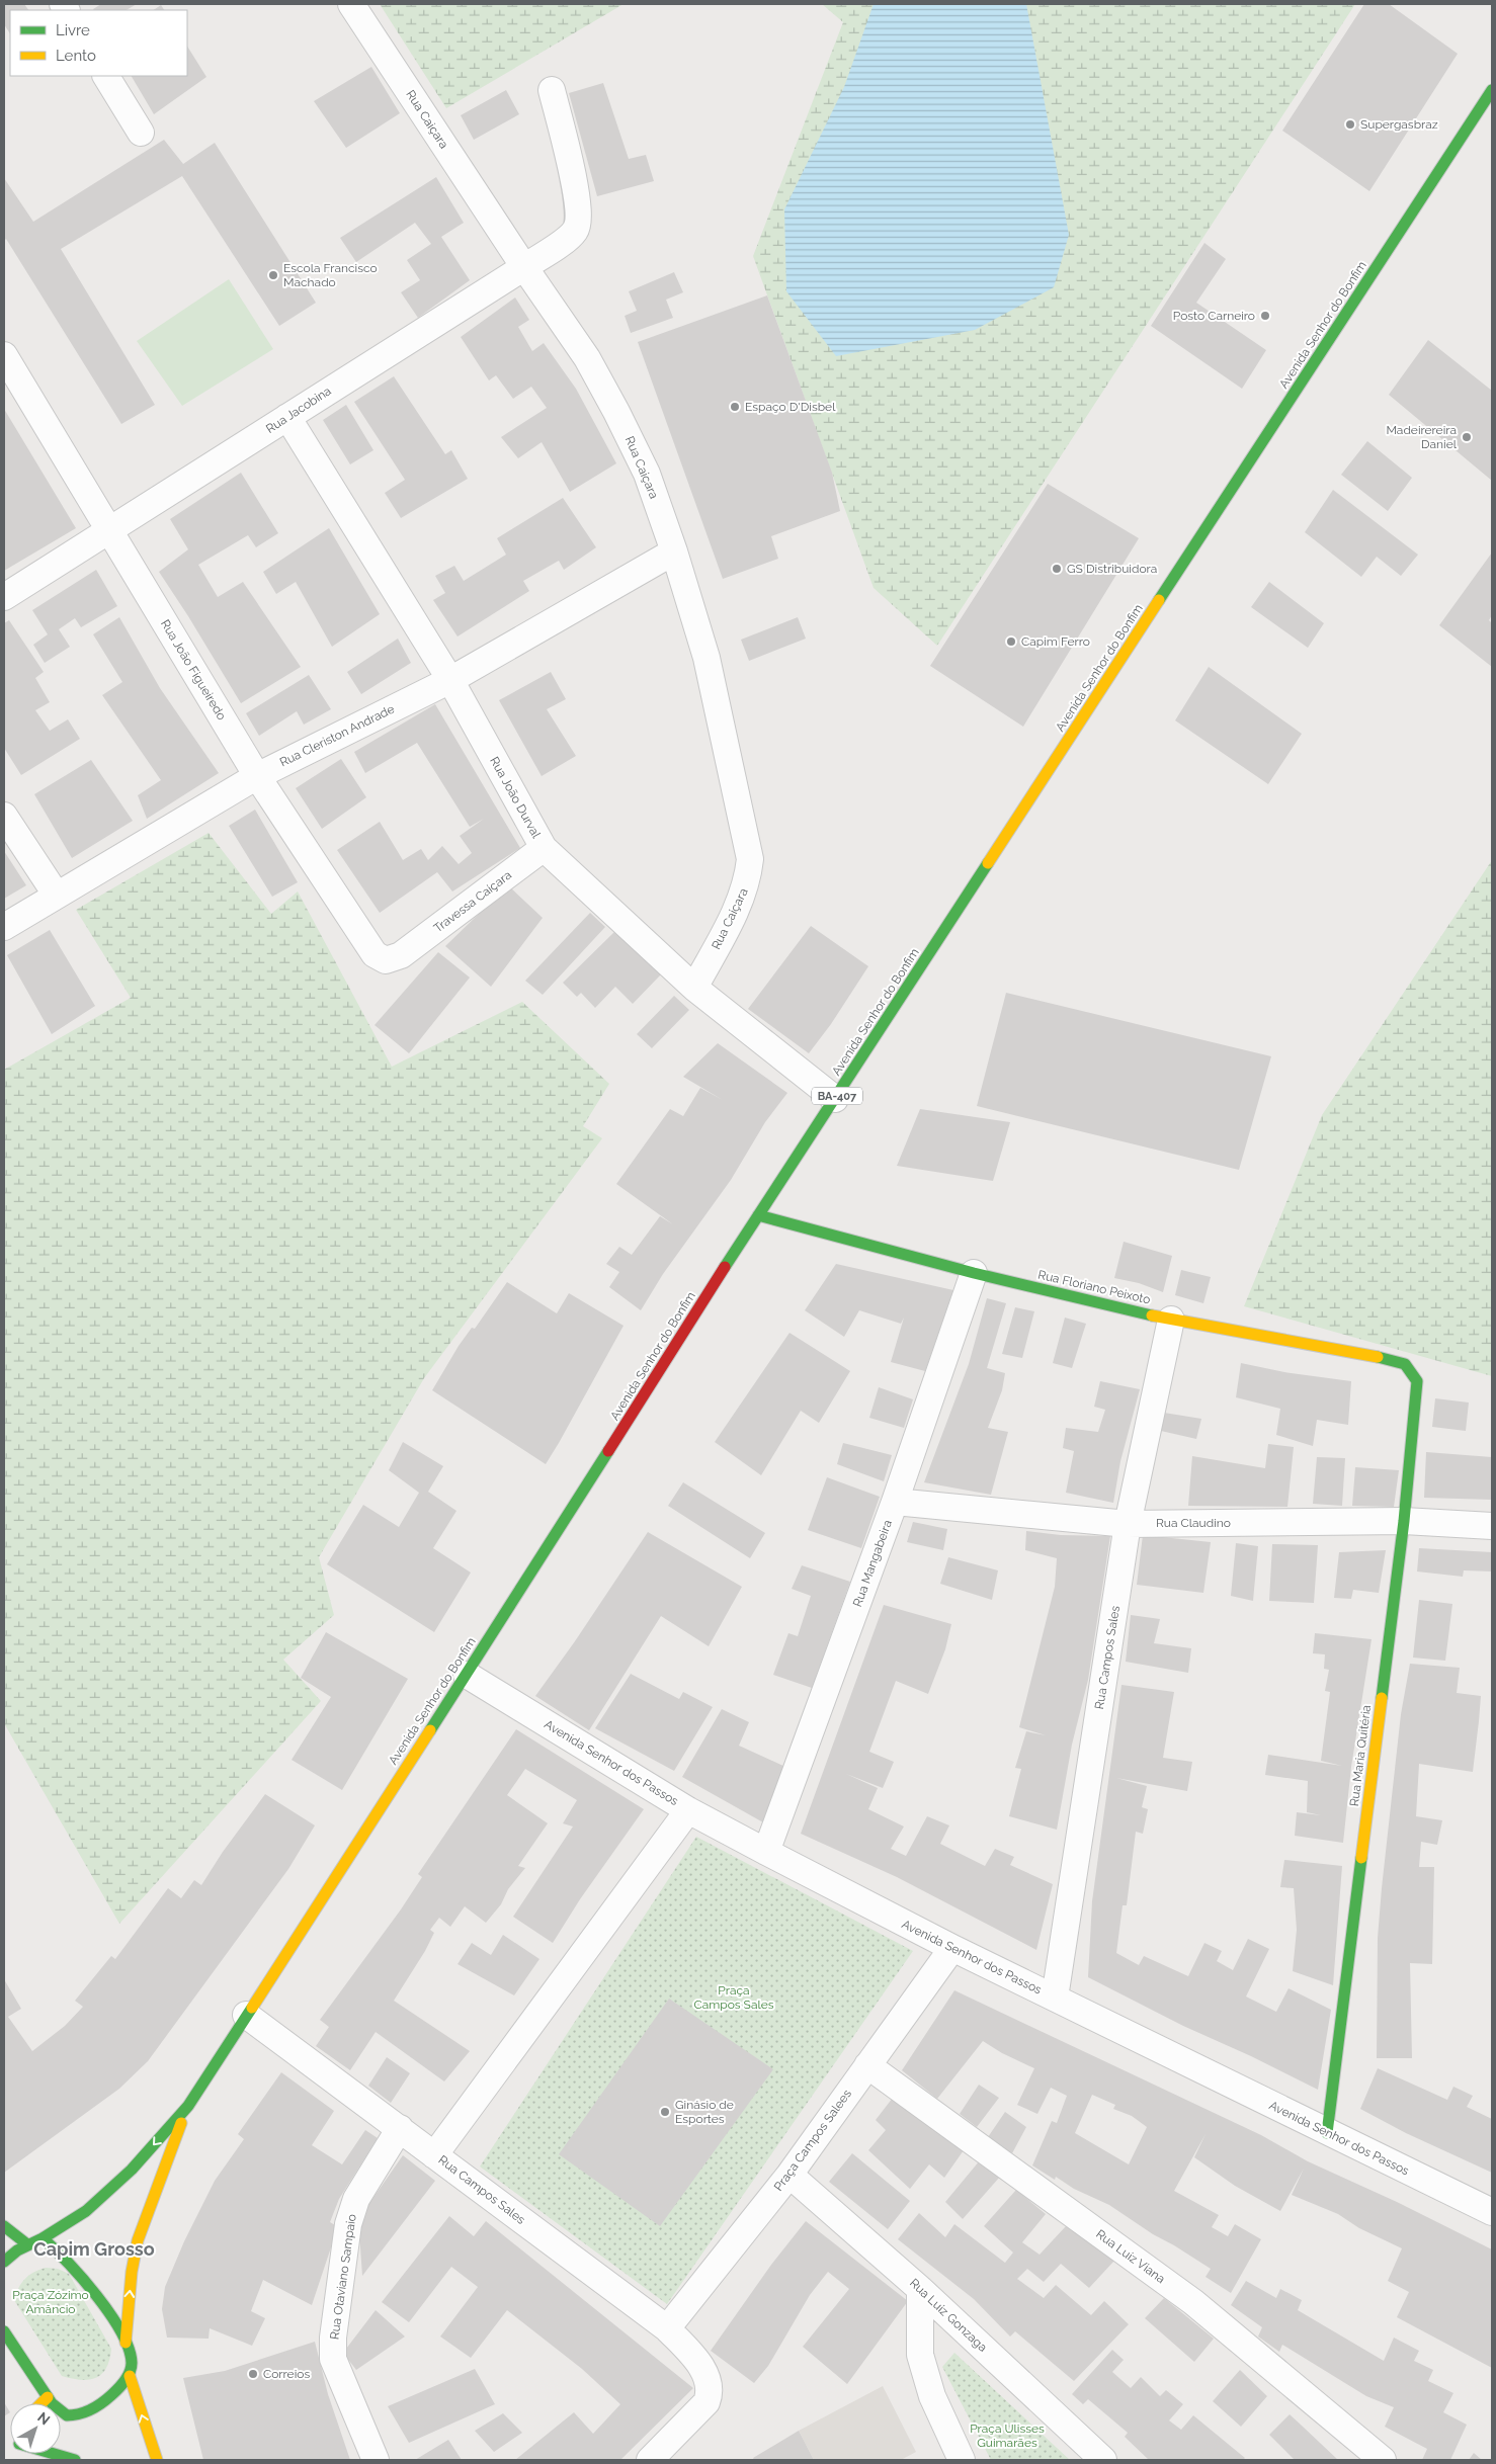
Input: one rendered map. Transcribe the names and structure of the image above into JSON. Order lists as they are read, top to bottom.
{
  "streets": {
    "main road": [
      "Avenida Senhor do Bonfim",
      "BA-407",
      "Rua Floriano Peixoto",
      "Rua Maria Quitéria"
    ],
    "street": [
      "Rua Caiçara",
      "Rua Jacobina",
      "Rua João Figueiredo",
      "Rua Cleriston Andrade",
      "Rua João Durval",
      "Travessa Caiçara",
      "Rua Claudino",
      "Rua Mangabeira",
      "Rua Campos Sales",
      "Avenida Senhor dos Passos",
      "Praça Campos Salees",
      "Rua Luiz Viana",
      "Rua Otaviano Sampaio",
      "Rua Luiz Gonzaga"
    ]
  },
  "crossings": [
    ["Rua Caiçara", "Rua Jacobina"],
    ["Rua Caiçara", "Rua Cleriston Andrade"],
    ["Rua Caiçara", "Rua João Durval"],
    ["Avenida Senhor do Bonfim", "Rua João Durval"],
    ["Avenida Senhor do Bonfim", "Rua Floriano Peixoto"],
    ["Avenida Senhor do Bonfim", "Rua Campos Sales"],
    ["Avenida Senhor do Bonfim", "Avenida Senhor dos Passos"],
    ["Rua Jacobina", "Rua João Figueiredo"],
    ["Rua Jacobina", "Rua João Durval"],
    ["Rua João Figueiredo", "Rua Cleriston Andrade"],
    ["Rua João Figueiredo", "Travessa Caiçara"],
    ["Rua Cleriston Andrade", "Rua João Durval"],
    ["Rua João Durval", "Travessa Caiçara"],
    ["Rua Floriano Peixoto", "Rua Mangabeira"],
    ["Rua Floriano Peixoto", "Rua Campos Sales"],
    ["Rua Floriano Peixoto", "Rua Maria Quitéria"],
    ["Rua Claudino", "Rua Mangabeira"],
    ["Rua Claudino", "Rua Campos Sales"],
    ["Rua Claudino", "Rua Maria Quitéria"],
    ["Rua Mangabeira", "Avenida Senhor dos Passos"],
    ["Rua Campos Sales", "Avenida Senhor dos Passos"],
    ["Rua Campos Sales", "Praça Campos Salees"],
    ["Rua Campos Sales", "Rua Otaviano Sampaio"],
    ["Rua Maria Quitéria", "Avenida Senhor dos Passos"],
    ["Avenida Senhor dos Passos", "Praça Campos Salees"],
    ["Praça Campos Salees", "Rua Luiz Viana"],
    ["Praça Campos Salees", "Rua Luiz Gonzaga"]
  ],
  "districts": ["Capim Grosso"],
  "parks": ["Praça Campos Sales", "Praça Zózimo Amâncio", "Praça Ulisses Guimarães"],
  "places": [
    "Supergasbraz",
    "Escola Francisco Machado",
    "Posto Carneiro",
    "Espaço D'Disbel",
    "Madeirereira Daniel",
    "GS Distribuidora",
    "Capim Ferro",
    "Ginásio de Esportes",
    "Correios"
  ],
  "legend": ["Livre", "Lento"],
  "north": "top right"
}
